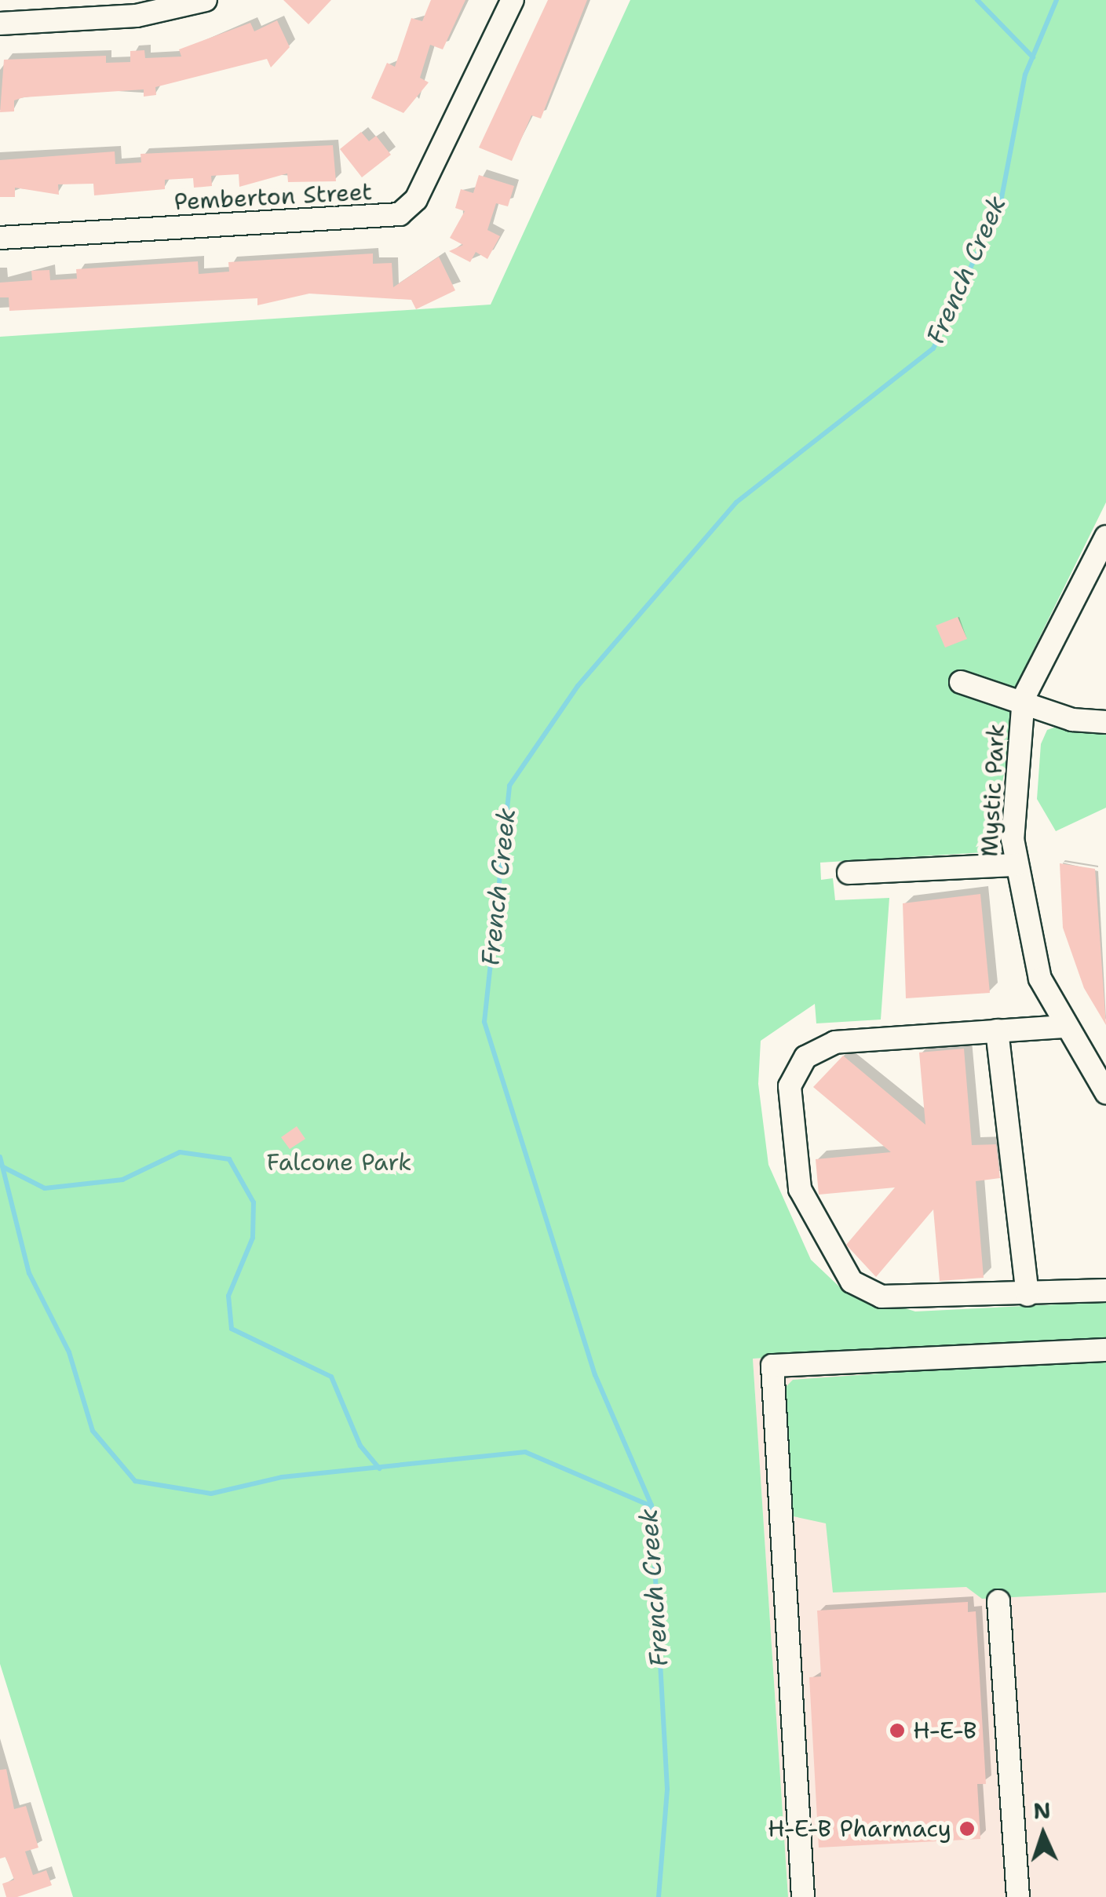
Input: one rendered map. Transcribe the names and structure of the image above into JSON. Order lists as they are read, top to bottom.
{
  "streets": {
    "street": ["Pemberton Street", "Mystic Park"]
  },
  "water": ["French Creek"],
  "parks": ["Falcone Park"],
  "places": ["H-E-B", "H-E-B Pharmacy"],
  "north": "top"
}
